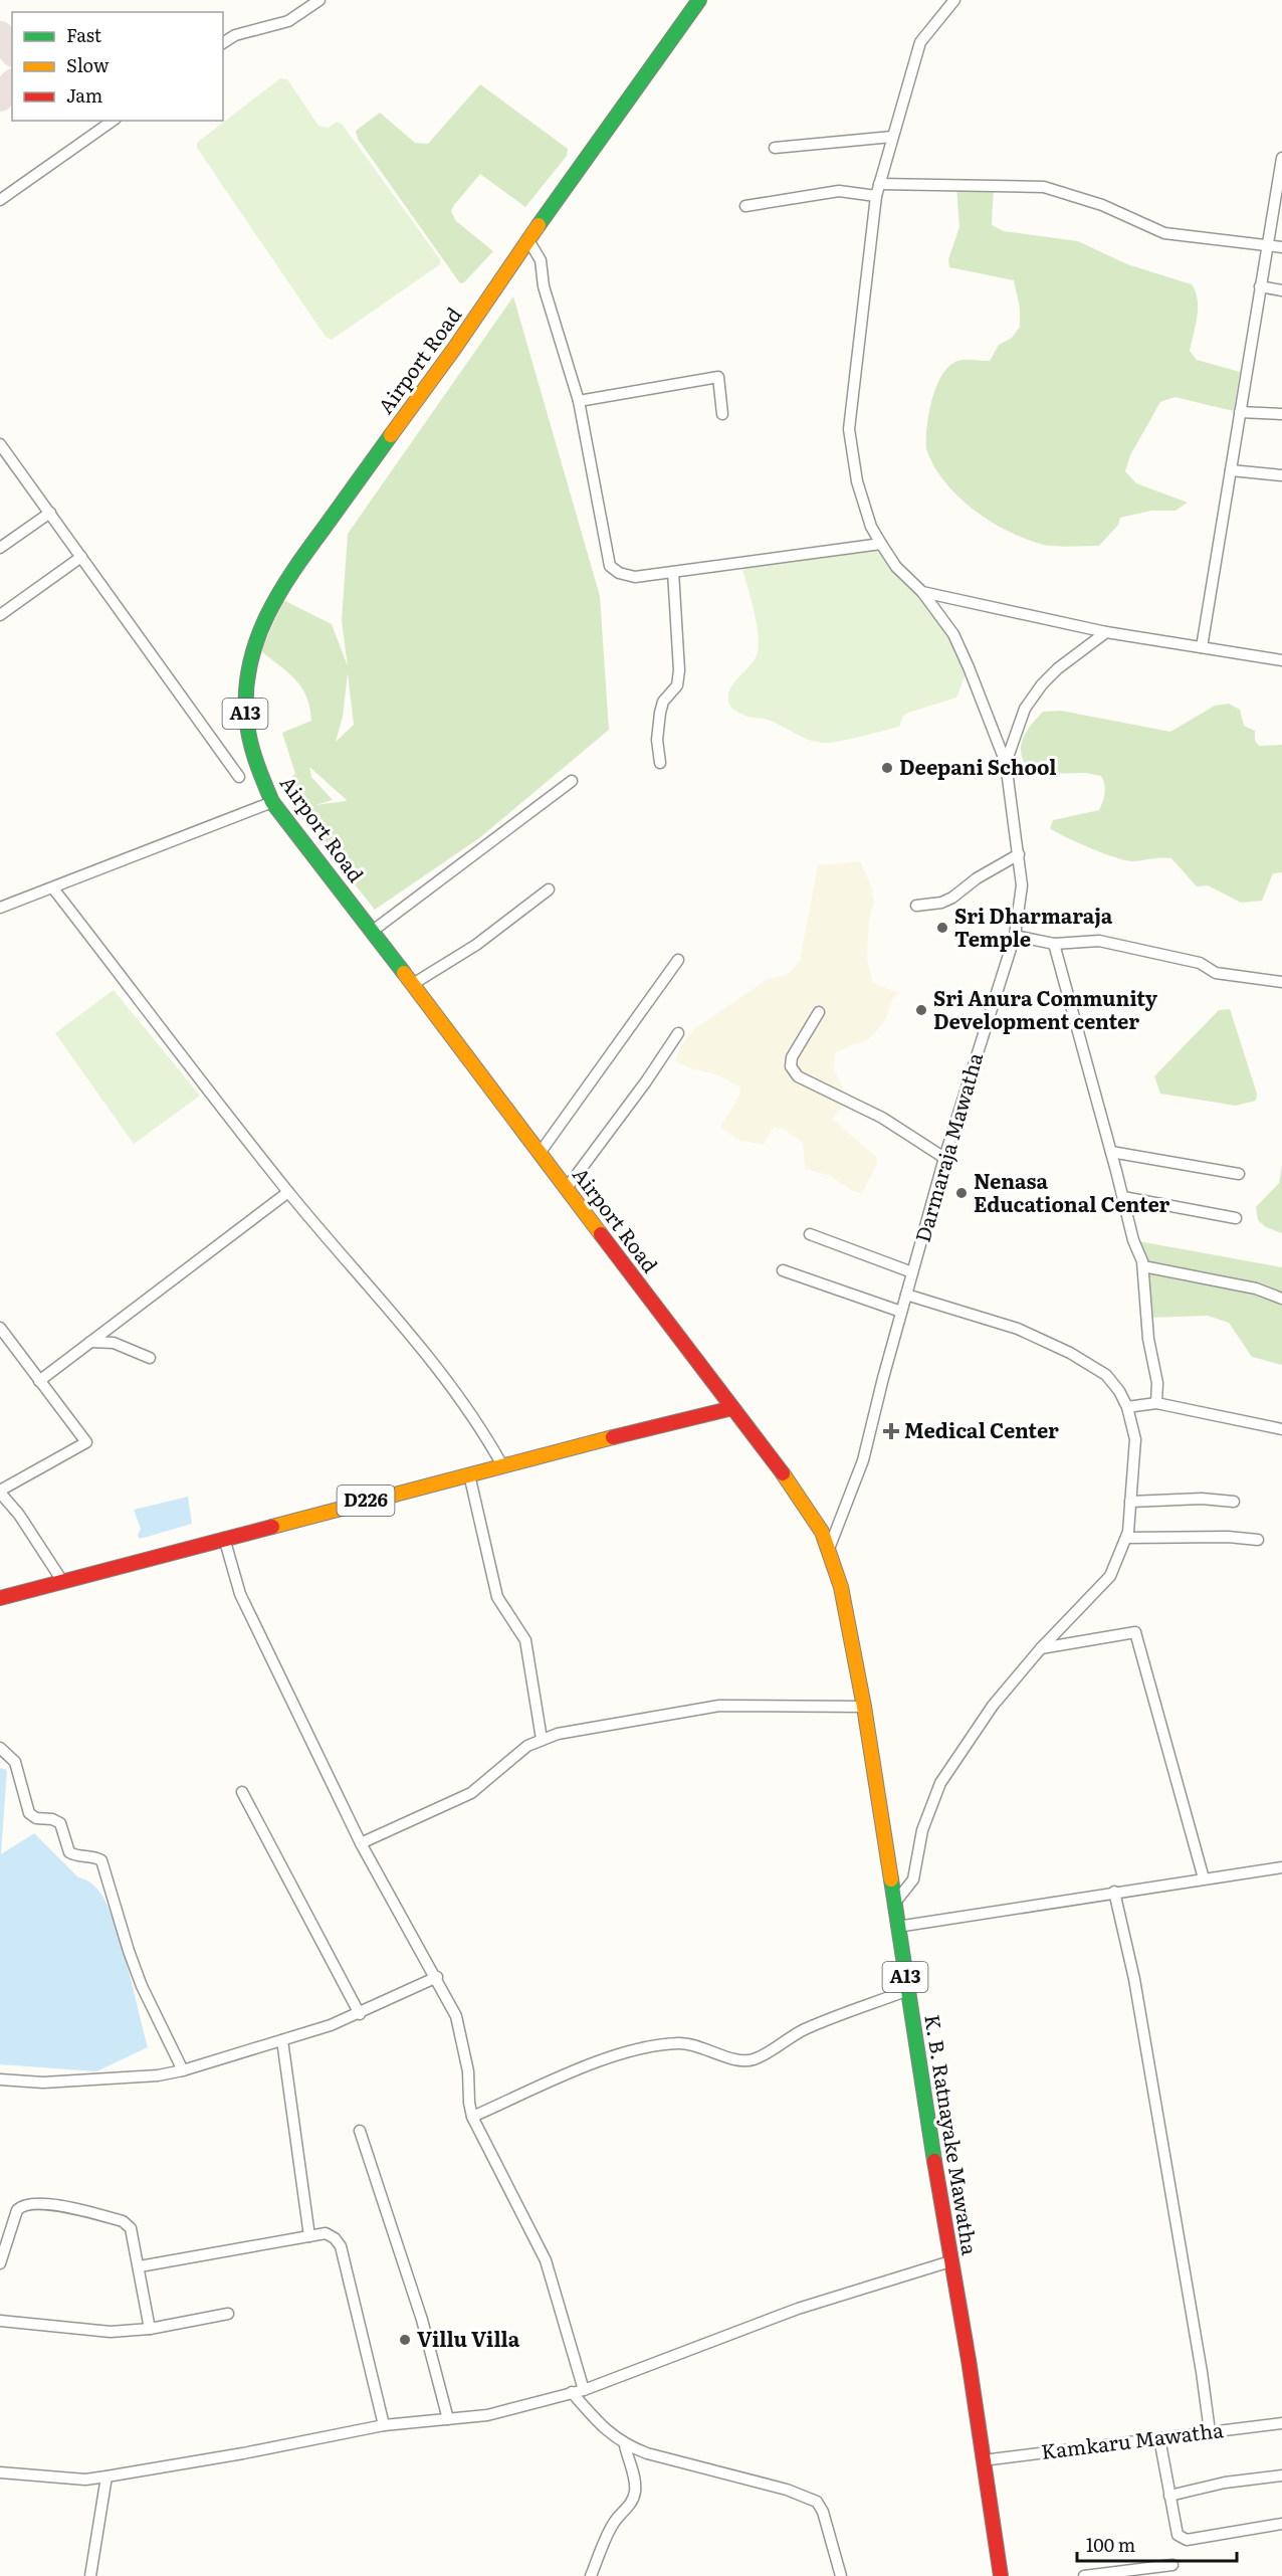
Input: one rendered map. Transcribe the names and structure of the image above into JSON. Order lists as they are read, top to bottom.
{
  "streets": {
    "main road": [
      "Airport Road",
      "A13",
      "D226",
      "K. B. Ratnayake Mawatha"
    ],
    "street": ["Darmaraja Mawatha", "Kamkaru Mawatha"]
  },
  "crossings": [
    ["Airport Road", "D226"],
    ["Airport Road", "K. B. Ratnayake Mawatha"],
    ["Darmaraja Mawatha", "K. B. Ratnayake Mawatha"],
    ["D226", "K. B. Ratnayake Mawatha"],
    ["K. B. Ratnayake Mawatha", "Kamkaru Mawatha"]
  ],
  "places": {
    "other": [
      "Deepani School",
      "Sri Dharmaraja Temple",
      "Sri Anura Community Development center",
      "Nenasa Educational Center",
      "Villu Villa"
    ],
    "health": ["Medical Center"]
  },
  "legend": ["Fast", "Slow", "Jam"],
  "scale_bar": "100 m"
}
